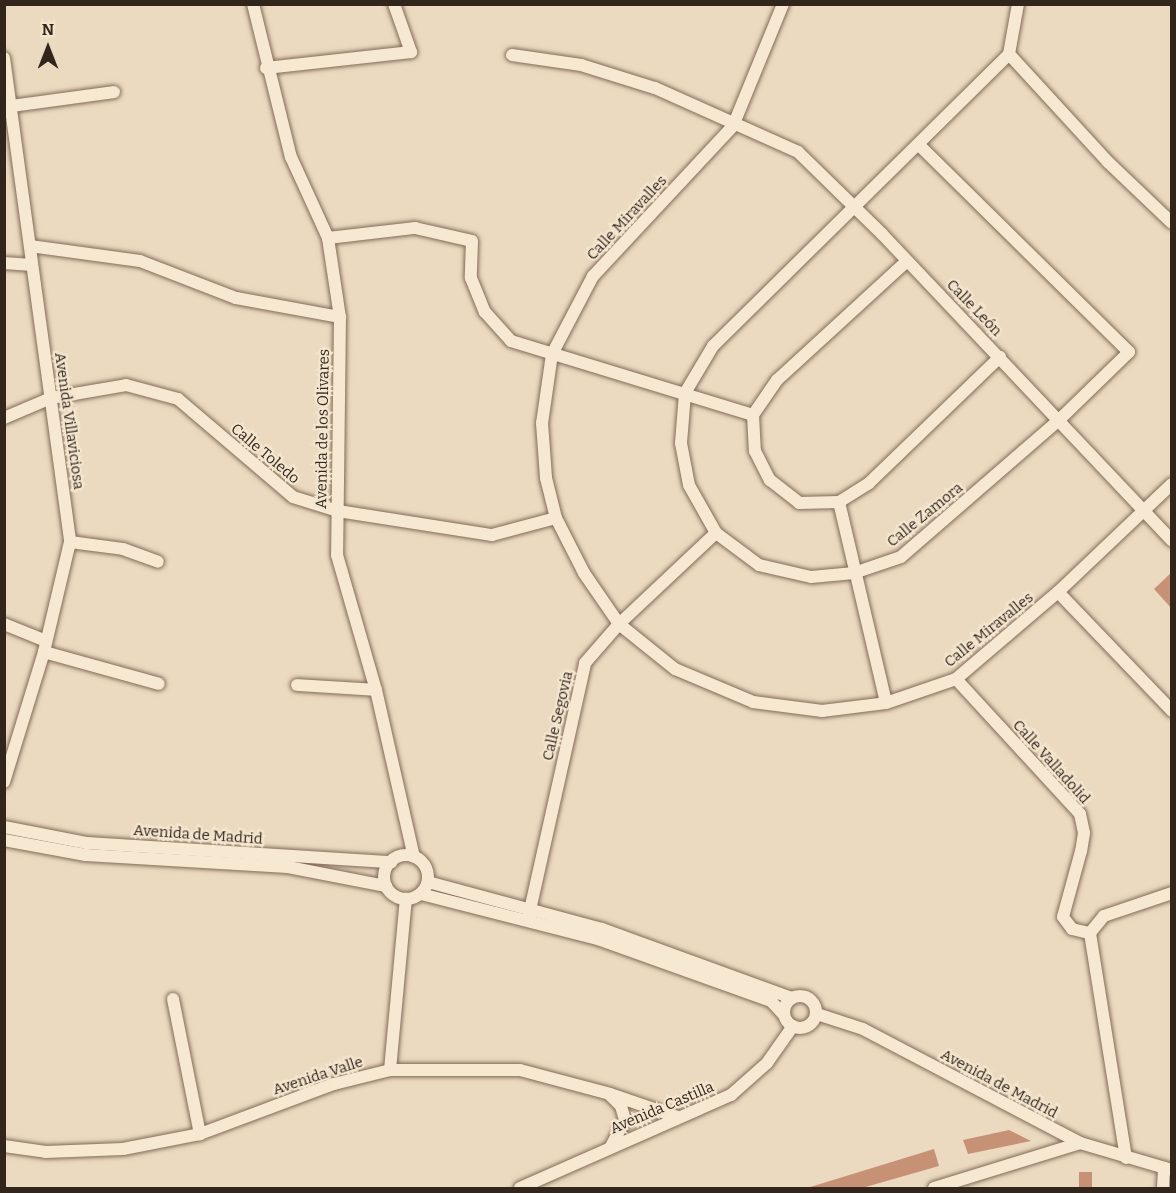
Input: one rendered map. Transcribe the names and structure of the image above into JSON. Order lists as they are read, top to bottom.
{
  "streets": {
    "street": [
      "Calle Miravalles",
      "Calle León",
      "Avenida Villaviciosa",
      "Avenida de los Olivares",
      "Calle Toledo",
      "Calle Zamora",
      "Calle Segovia",
      "Calle Valladolid",
      "Avenida de Madrid",
      "Avenida Valle",
      "Avenida Castilla"
    ]
  },
  "crossings": [
    ["Calle Miravalles", "Calle León"],
    ["Calle Miravalles", "Calle Toledo"],
    ["Calle Miravalles", "Calle Segovia"],
    ["Calle Miravalles", "Calle Valladolid"],
    ["Calle León", "Calle Zamora"],
    ["Avenida Villaviciosa", "Calle Toledo"],
    ["Avenida de los Olivares", "Calle Toledo"],
    ["Avenida de los Olivares", "Avenida de Madrid"],
    ["Calle Zamora", "Calle Segovia"],
    ["Avenida de Madrid", "Avenida Castilla"],
    ["Avenida Valle", "Avenida Castilla"]
  ],
  "north": "top"
}
